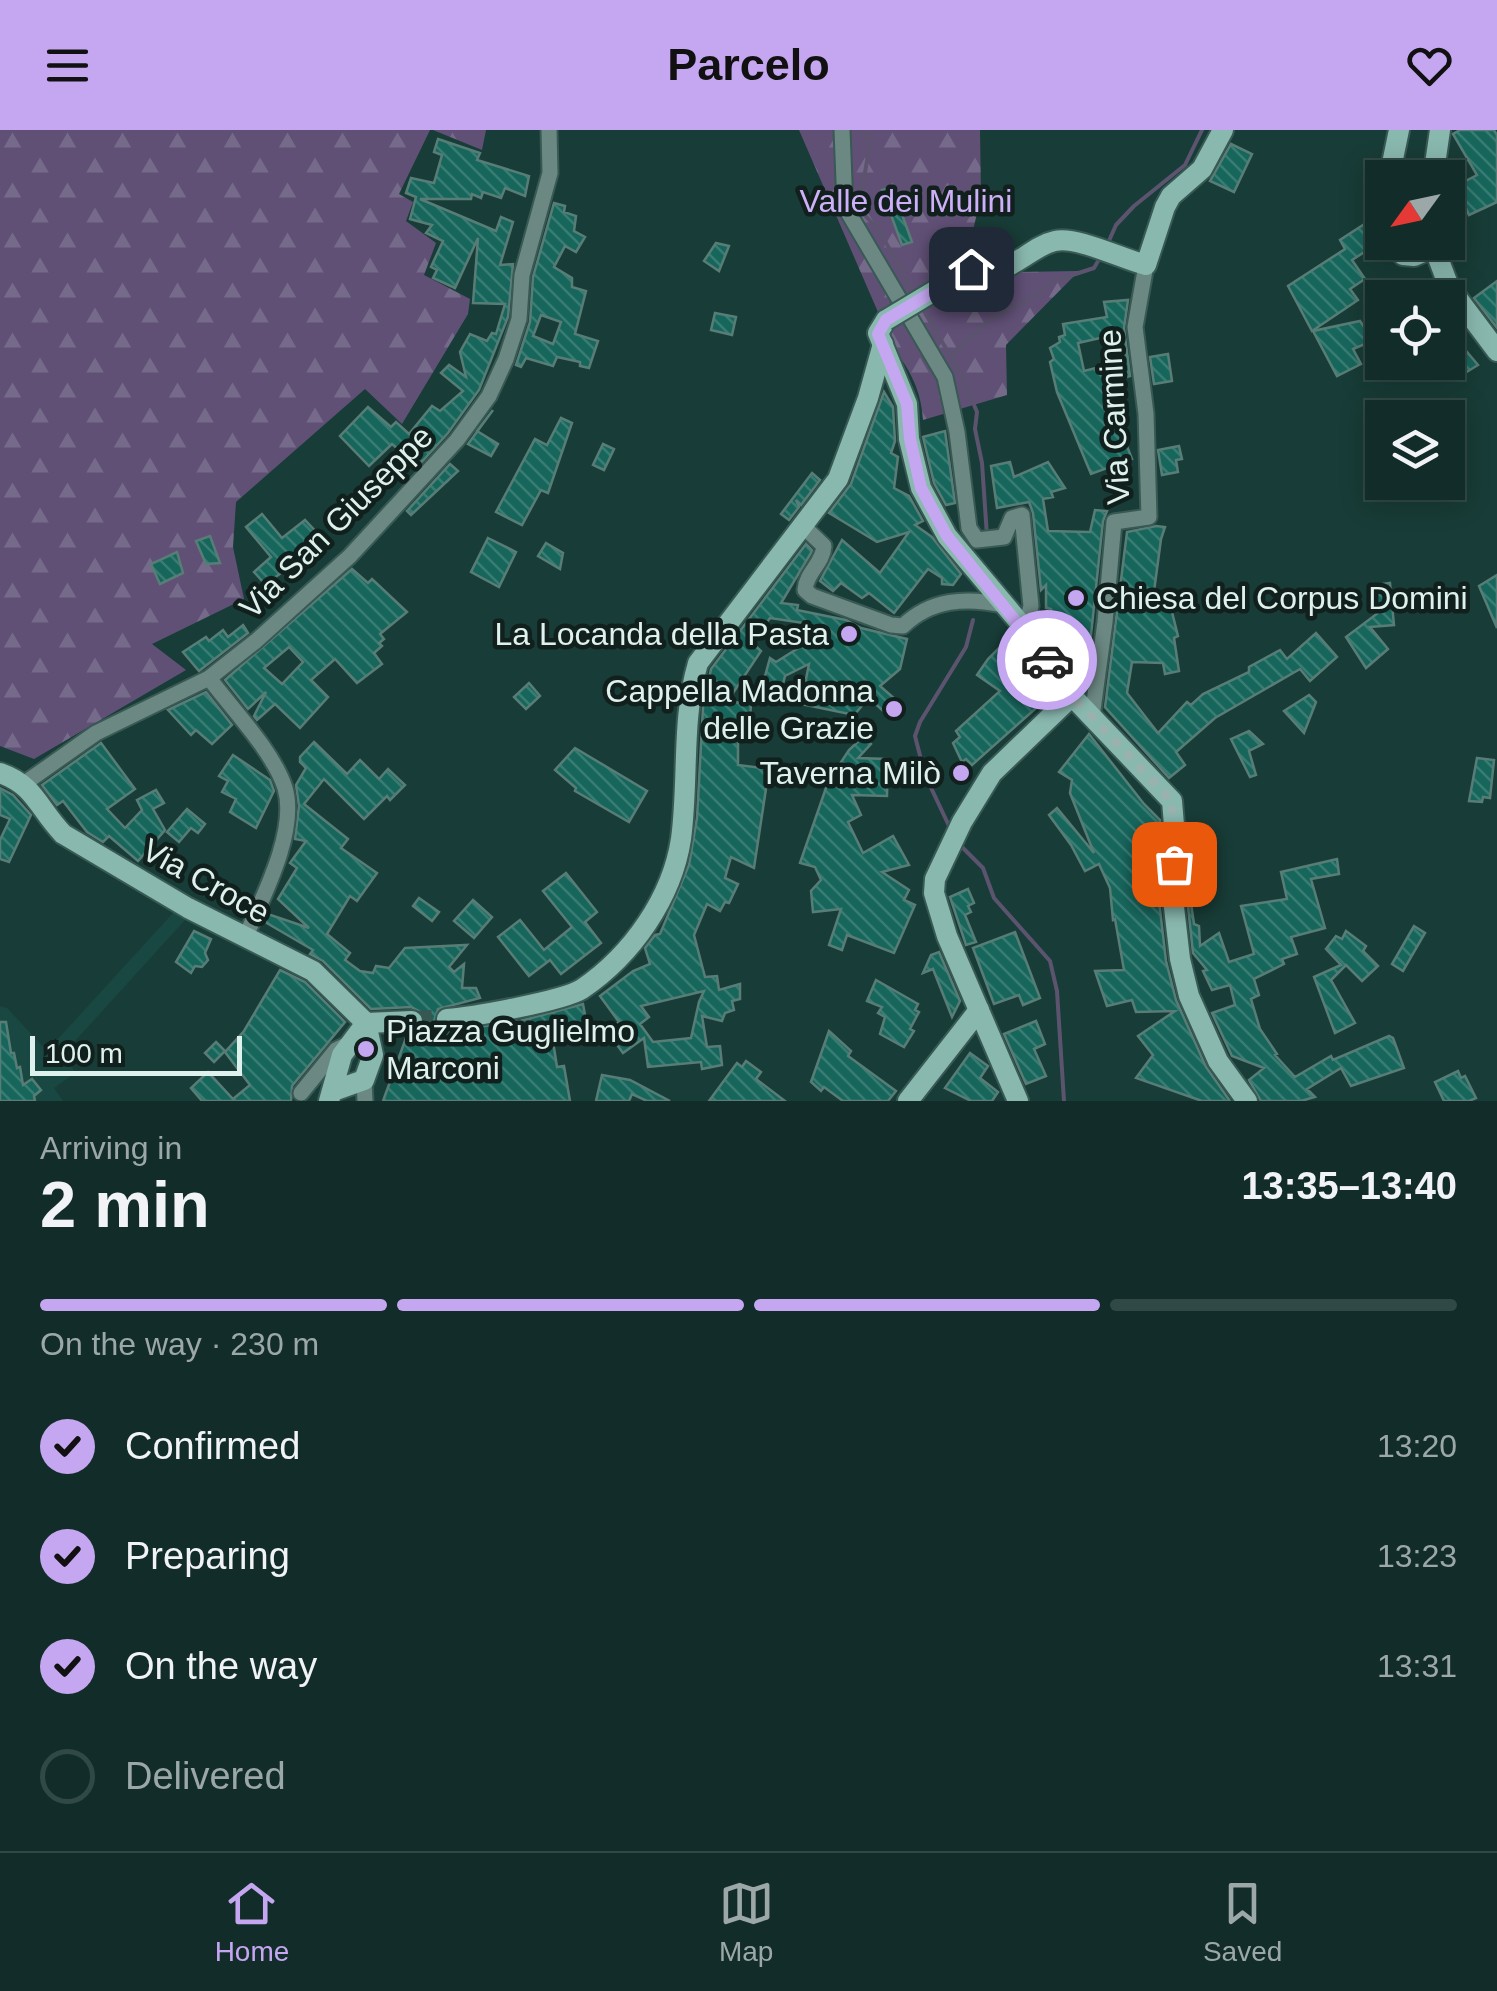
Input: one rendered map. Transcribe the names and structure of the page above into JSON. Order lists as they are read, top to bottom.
{
  "streets": {
    "street": ["Via Carmine", "Via San Giuseppe", "Via Croce"]
  },
  "crossings": [
    ["Via San Giuseppe", "Via Croce"]
  ],
  "parks": ["Valle dei Mulini"],
  "places": [
    "Chiesa del Corpus Domini",
    "La Locanda della Pasta",
    "Cappella Madonna delle Grazie",
    "Taverna Milò",
    "Piazza Guglielmo Marconi"
  ],
  "scale_bar": "100 m",
  "north": "bottom left",
  "page": {
    "header": "Parcelo",
    "scale": "100 m",
    "heading": ["2 min", "Arriving in", "13:35–13:40"],
    "bar": "On the way · 230 m",
    "list": [
      ["Confirmed", "13:20"],
      ["Preparing", "13:23"],
      ["On the way", "13:31"],
      "Delivered"
    ],
    "tabs": ["Home", "Map", "Saved"]
  }
}
